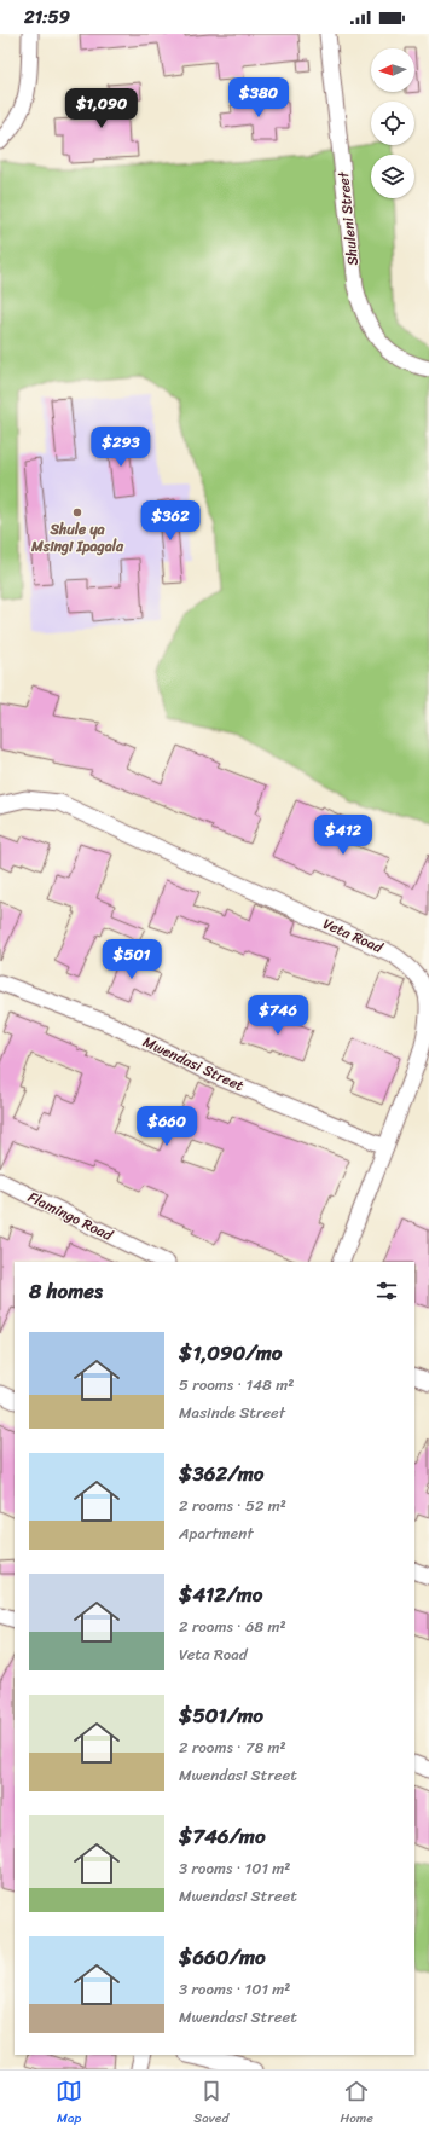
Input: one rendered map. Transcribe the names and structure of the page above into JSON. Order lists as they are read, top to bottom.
{
  "streets": {
    "street": [
      "Shuleni Street",
      "Veta Road",
      "Mwendasi Street",
      "Flamingo Road"
    ]
  },
  "crossings": [
    ["Veta Road", "Mwendasi Street"]
  ],
  "places": ["Shule ya Msingi Ipagala"],
  "north": "left",
  "page": {
    "status": "21:59",
    "price": [
      "$380",
      "$1,090",
      "$293",
      "$362",
      "$412",
      "$501",
      "$746",
      "$660"
    ],
    "heading": "8 homes",
    "list": [
      {
        "name": "$1,090/mo",
        "note": "5 rooms · 148 m² · Masinde Street"
      },
      {
        "name": "$362/mo",
        "note": "2 rooms · 52 m² · Apartment"
      },
      {
        "name": "$412/mo",
        "note": "2 rooms · 68 m² · Veta Road"
      },
      {
        "name": "$501/mo",
        "note": "2 rooms · 78 m² · Mwendasi Street"
      },
      {
        "name": "$746/mo",
        "note": "3 rooms · 101 m² · Mwendasi Street"
      },
      {
        "name": "$660/mo",
        "note": "3 rooms · 101 m² · Mwendasi Street"
      }
    ],
    "tabs": ["Map", "Saved", "Home"]
  }
}
